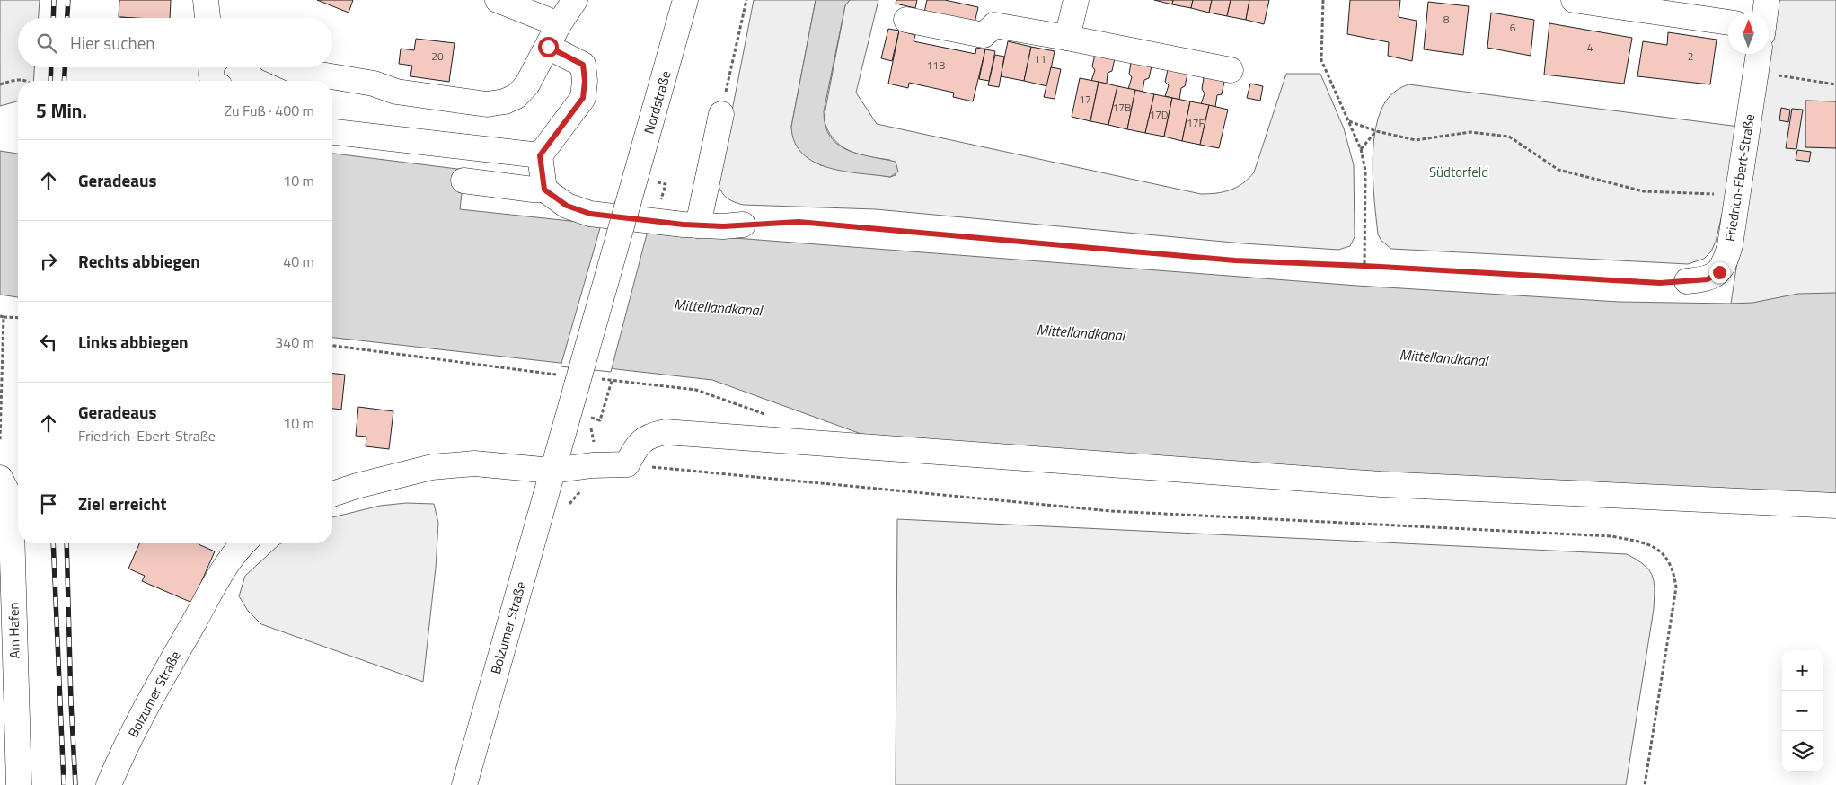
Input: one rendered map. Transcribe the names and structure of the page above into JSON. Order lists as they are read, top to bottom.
{
  "streets": {
    "street": [
      "Nordstraße",
      "Friedrich-Ebert-Straße",
      "Bolzumer Straße",
      "Am Hafen"
    ]
  },
  "crossings": [
    ["Nordstraße", "Bolzumer Straße"]
  ],
  "water": ["Mittellandkanal"],
  "parks": ["Südtorfeld"],
  "house_numbers": [
    "8",
    "6",
    "4",
    "20",
    "2",
    "11",
    "11B",
    "17",
    "17B",
    "17D",
    "17F"
  ],
  "north": "top",
  "page": {
    "search": "Hier suchen",
    "heading": ["5 Min.", "Zu Fuß · 400 m"],
    "list": [
      ["Geradeaus", "10 m"],
      ["Rechts abbiegen", "40 m"],
      ["Links abbiegen", "340 m"],
      ["Geradeaus", "Friedrich-Ebert-Straße", "10 m"],
      "Ziel erreicht"
    ],
    "map_buttons": ["+", "−"]
  }
}
